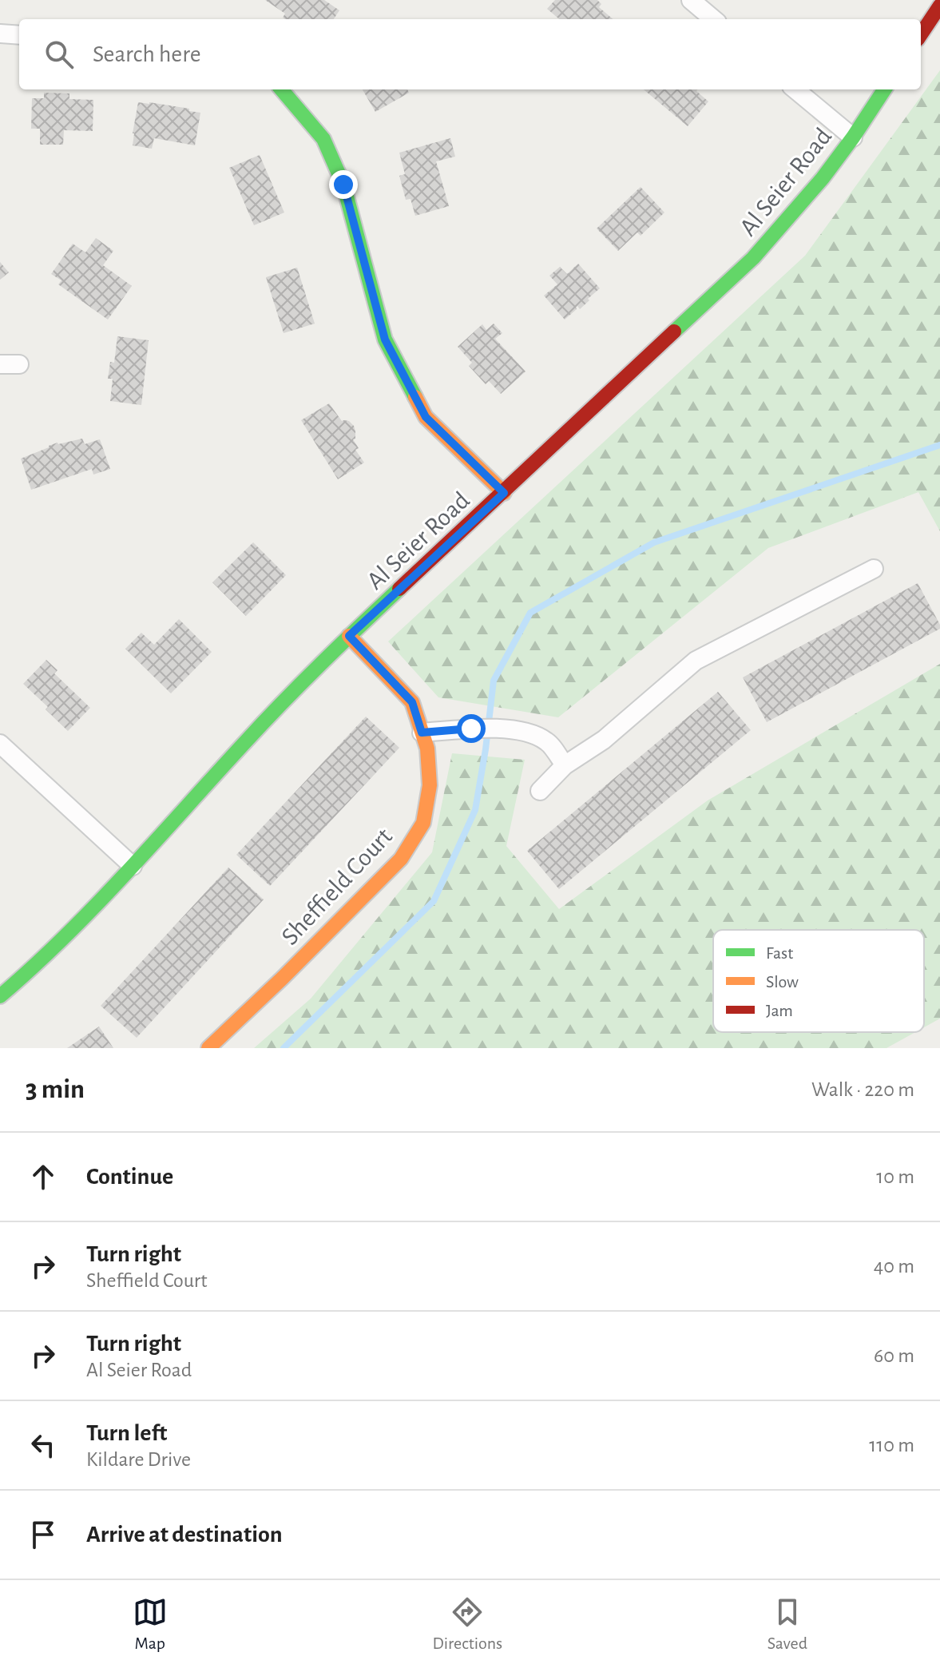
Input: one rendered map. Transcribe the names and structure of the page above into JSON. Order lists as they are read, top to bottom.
{
  "streets": {
    "street": ["Al Seier Road", "Sheffield Court"]
  },
  "crossings": [
    ["Al Seier Road", "Sheffield Court"]
  ],
  "legend": ["Fast", "Slow", "Jam"],
  "page": {
    "search": "Search here",
    "heading": ["3 min", "Walk · 220 m"],
    "list": [
      ["Continue", "10 m"],
      ["Turn right", "Sheffield Court", "40 m"],
      ["Turn right", "Al Seier Road", "60 m"],
      ["Turn left", "Kildare Drive", "110 m"],
      "Arrive at destination"
    ],
    "nav": ["Map", "Directions", "Saved"]
  }
}
